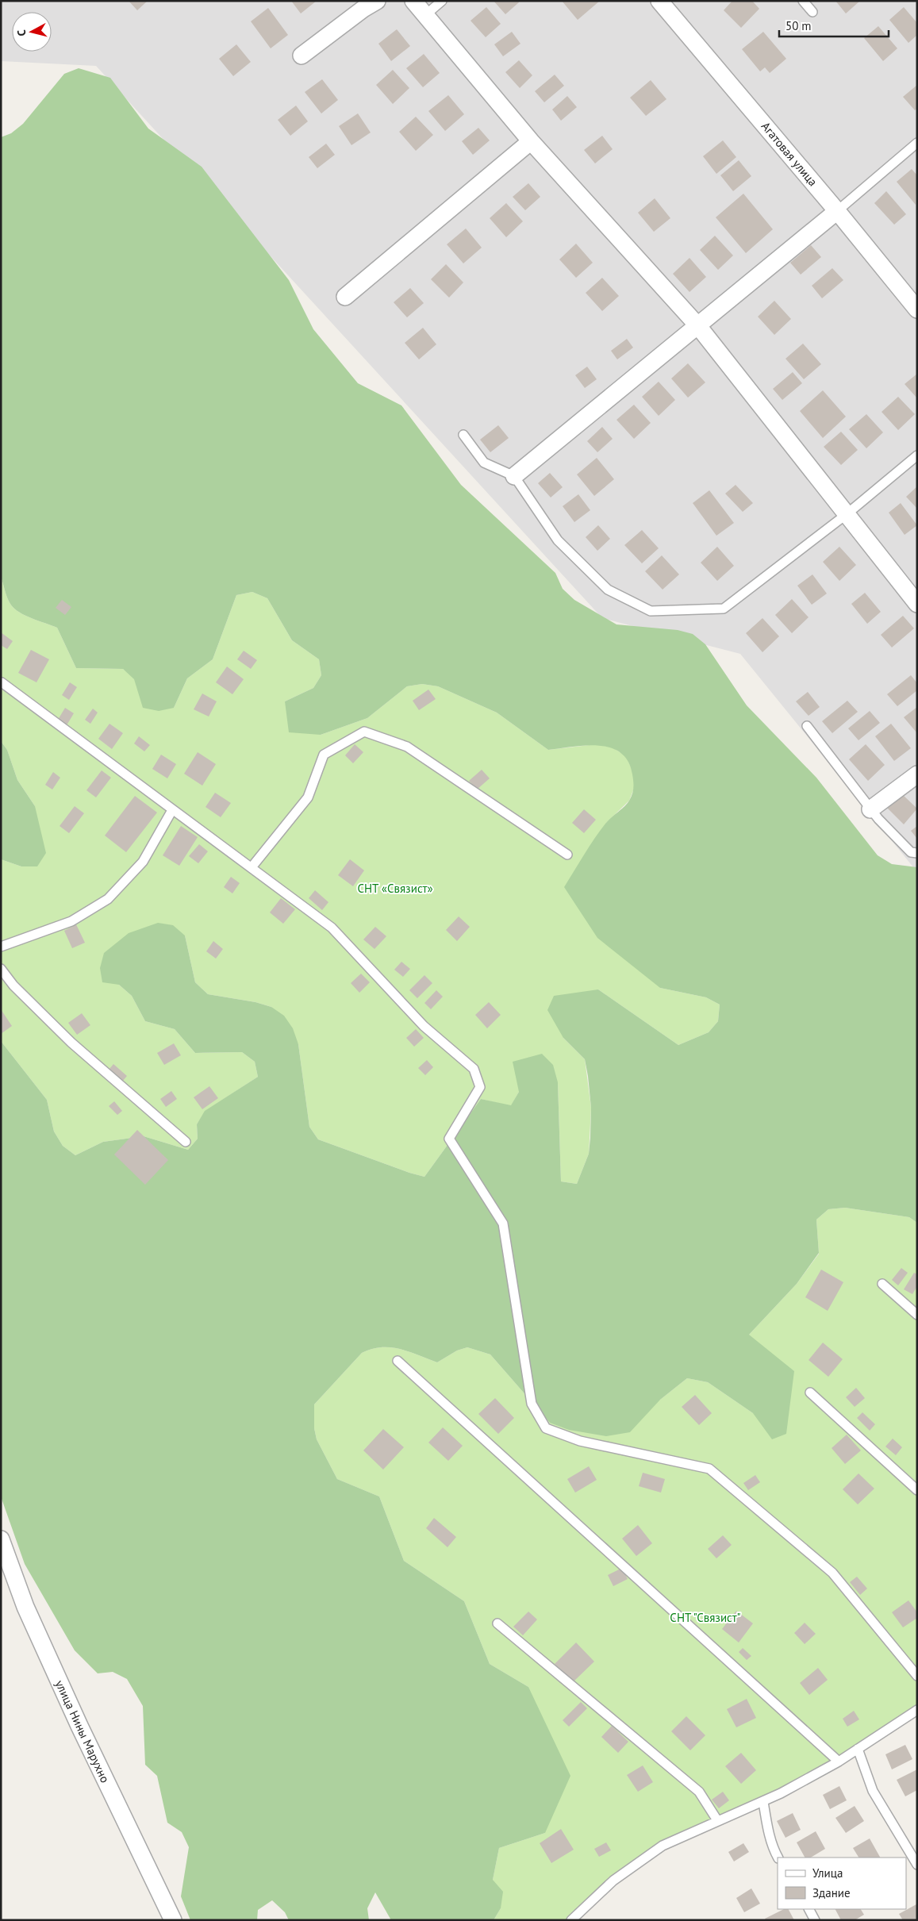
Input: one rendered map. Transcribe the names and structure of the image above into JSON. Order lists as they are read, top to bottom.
{
  "streets": {
    "street": ["Агатовая улица", "улица Нины Марухно"]
  },
  "parks": ["СНТ «Связист»", "СНТ \"Связист\""],
  "legend": ["Улица", "Здание"],
  "scale_bar": "50 m",
  "north": "left"
}
